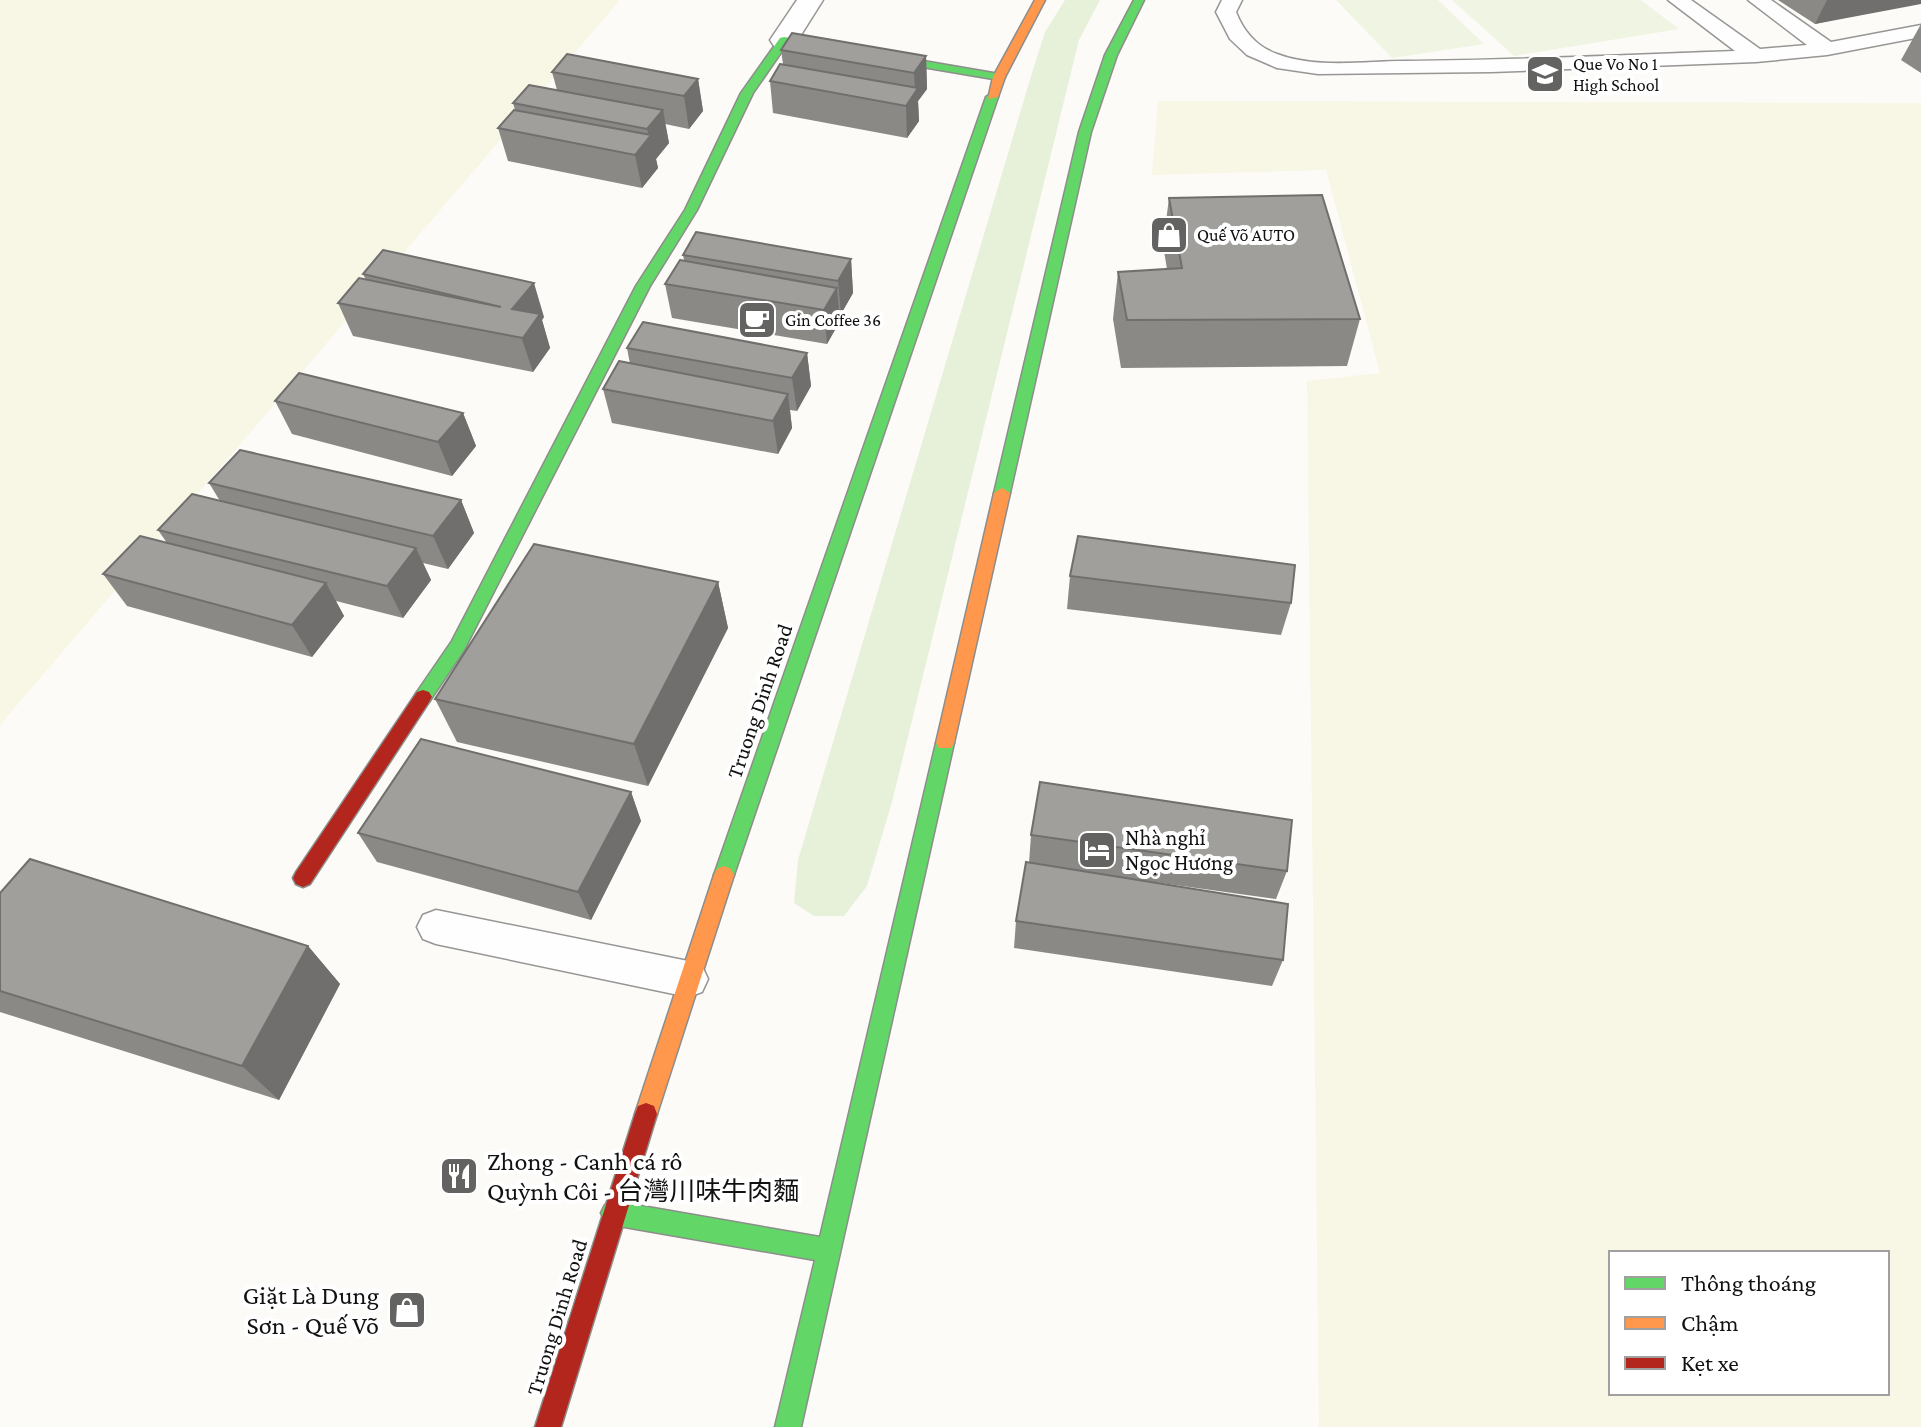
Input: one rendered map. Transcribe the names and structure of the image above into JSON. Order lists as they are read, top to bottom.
{
  "streets": {
    "main road": ["Truong Dinh Road"]
  },
  "places": {
    "school or university": ["Que Vo No 1 High School"],
    "shop": ["Quế Võ AUTO", "Giặt Là Dung Sơn - Quế Võ"],
    "cafe": ["Gin Coffee 36"],
    "hotel": ["Nhà nghỉ Ngọc Hương"],
    "restaurant": ["Zhong - Canh cá rô Quỳnh Côi - 台灣川味牛肉麵"]
  },
  "legend": ["Thông thoáng", "Chậm", "Kẹt xe"]
}
